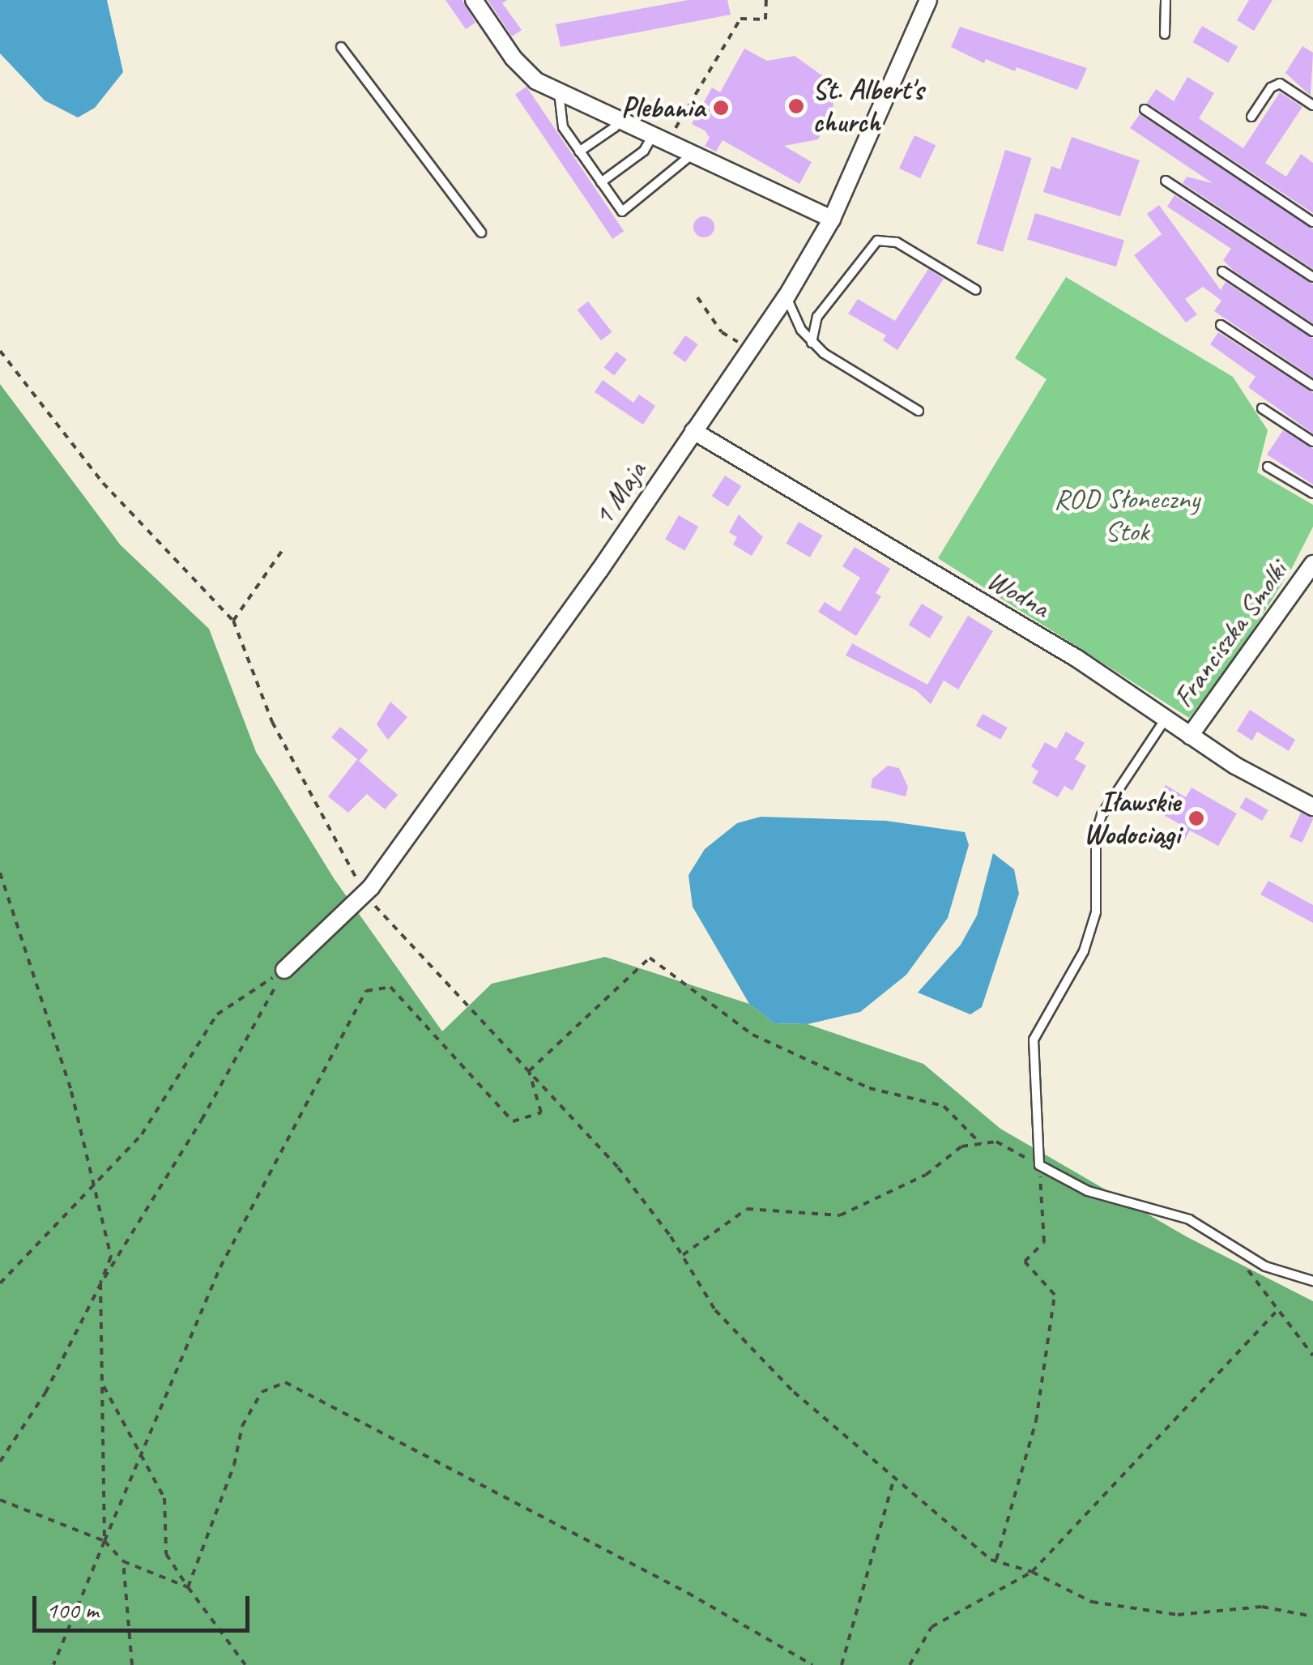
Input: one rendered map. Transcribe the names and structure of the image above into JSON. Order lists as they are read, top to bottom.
{
  "streets": {
    "street": ["1 Maja", "Wodna", "Franciszka Smolki"]
  },
  "crossings": [
    ["1 Maja", "Wodna"],
    ["Wodna", "Franciszka Smolki"]
  ],
  "parks": ["ROD Słoneczny Stok"],
  "places": ["St. Albert's church", "Plebania", "Iławskie Wodociągi"],
  "scale_bar": "100 m"
}
